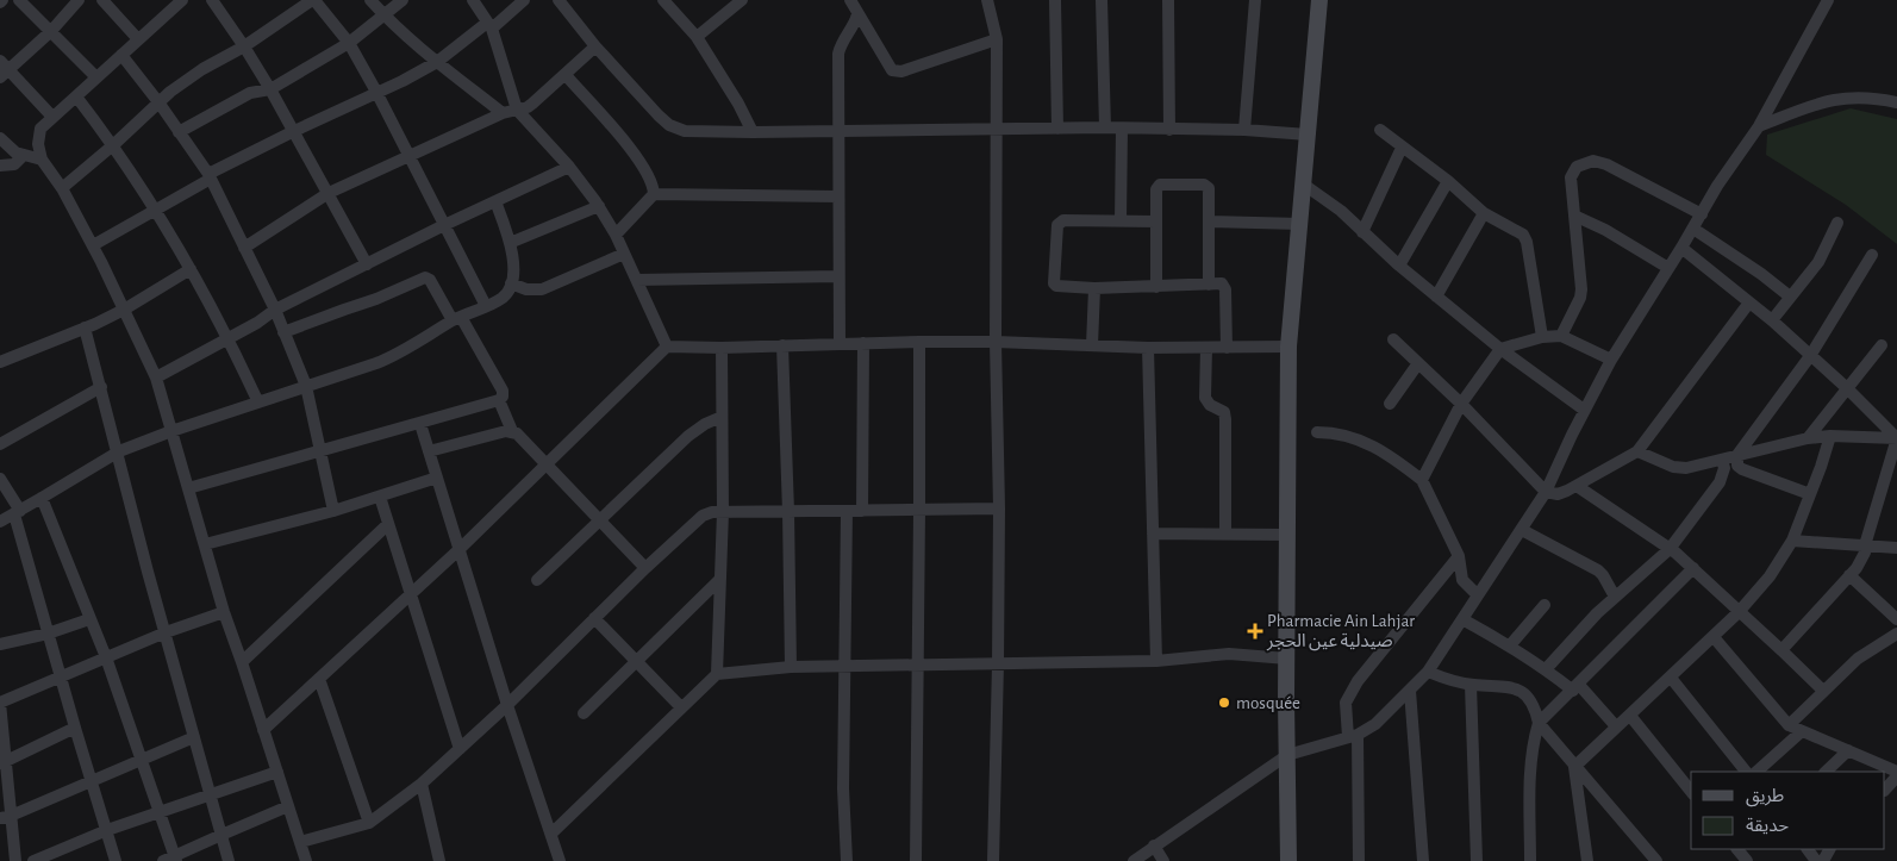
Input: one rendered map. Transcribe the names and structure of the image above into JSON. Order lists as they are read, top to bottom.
{
  "places": {
    "health": ["Pharmacie Ain Lahjar صيدلية عين الحجر"],
    "other": ["mosquée"]
  },
  "legend": ["طريق", "حديقة"]
}
